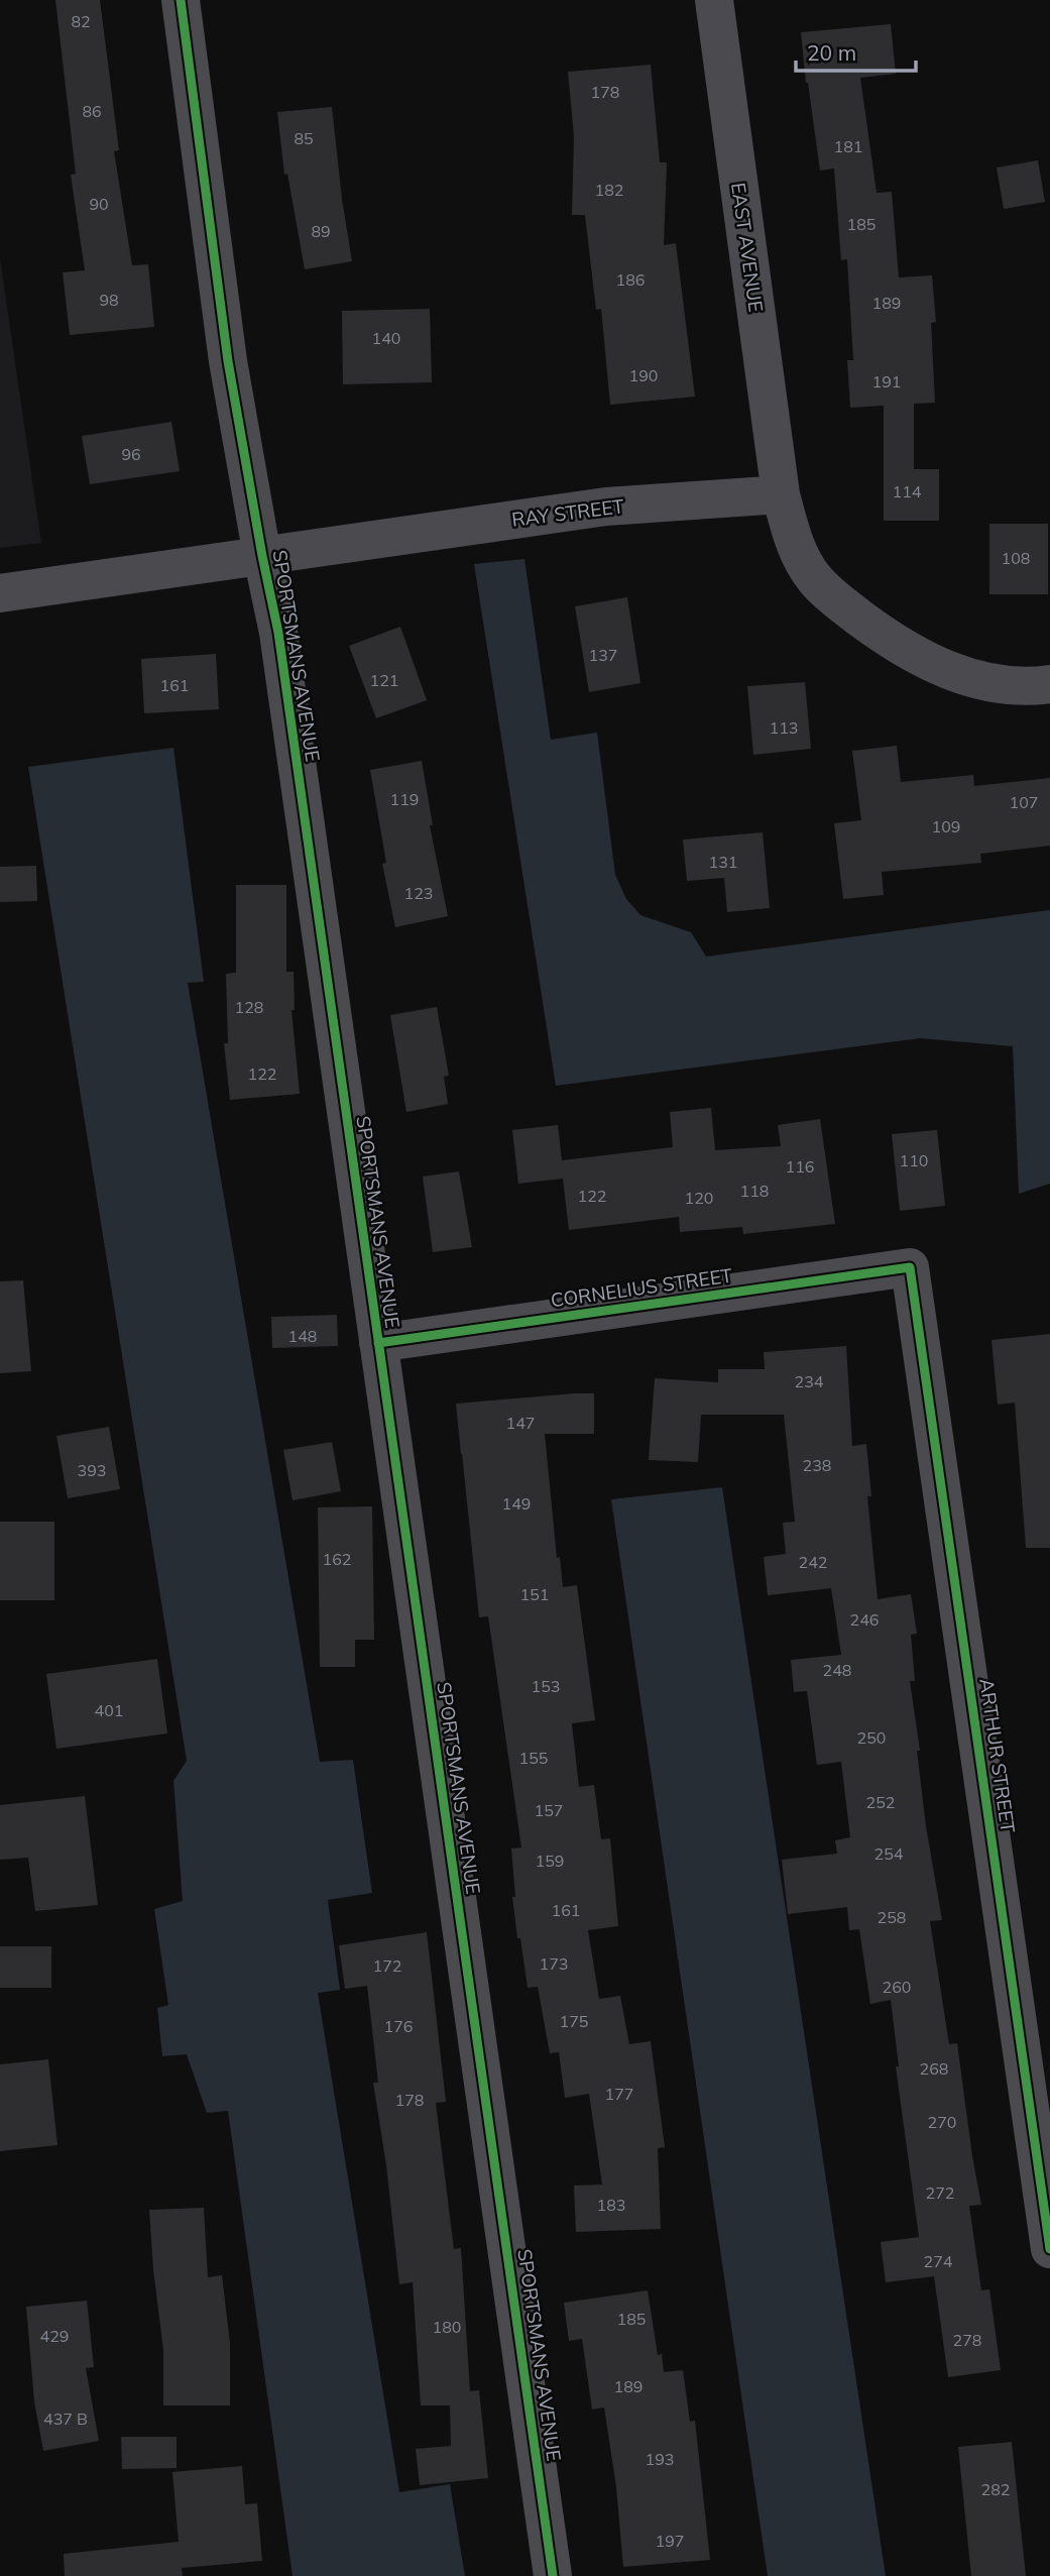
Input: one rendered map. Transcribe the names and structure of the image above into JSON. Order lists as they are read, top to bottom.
{
  "streets": {
    "street": [
      "EAST AVENUE",
      "RAY STREET",
      "SPORTSMANS AVENUE",
      "CORNELIUS STREET",
      "ARTHUR STREET"
    ]
  },
  "crossings": [
    ["EAST AVENUE", "RAY STREET"],
    ["RAY STREET", "SPORTSMANS AVENUE"],
    ["SPORTSMANS AVENUE", "CORNELIUS STREET"],
    ["CORNELIUS STREET", "ARTHUR STREET"]
  ],
  "house_numbers": [
    "82",
    "178",
    "86",
    "85",
    "181",
    "182",
    "90",
    "185",
    "89",
    "186",
    "98",
    "189",
    "140",
    "190",
    "191",
    "96",
    "114",
    "108",
    "137",
    "121",
    "161",
    "113",
    "119",
    "107",
    "109",
    "131",
    "123",
    "128",
    "122",
    "110",
    "116",
    "118",
    "122",
    "120",
    "148",
    "234",
    "147",
    "238",
    "393",
    "149",
    "162",
    "242",
    "151",
    "246",
    "248",
    "153",
    "401",
    "250",
    "155",
    "252",
    "157",
    "254",
    "159",
    "161",
    "258",
    "173",
    "172",
    "260",
    "175",
    "176",
    "268",
    "177",
    "178",
    "270",
    "272",
    "183",
    "274",
    "185",
    "180",
    "429",
    "278",
    "189",
    "437 B",
    "193",
    "282",
    "197"
  ],
  "scale_bar": "20 m"
}
